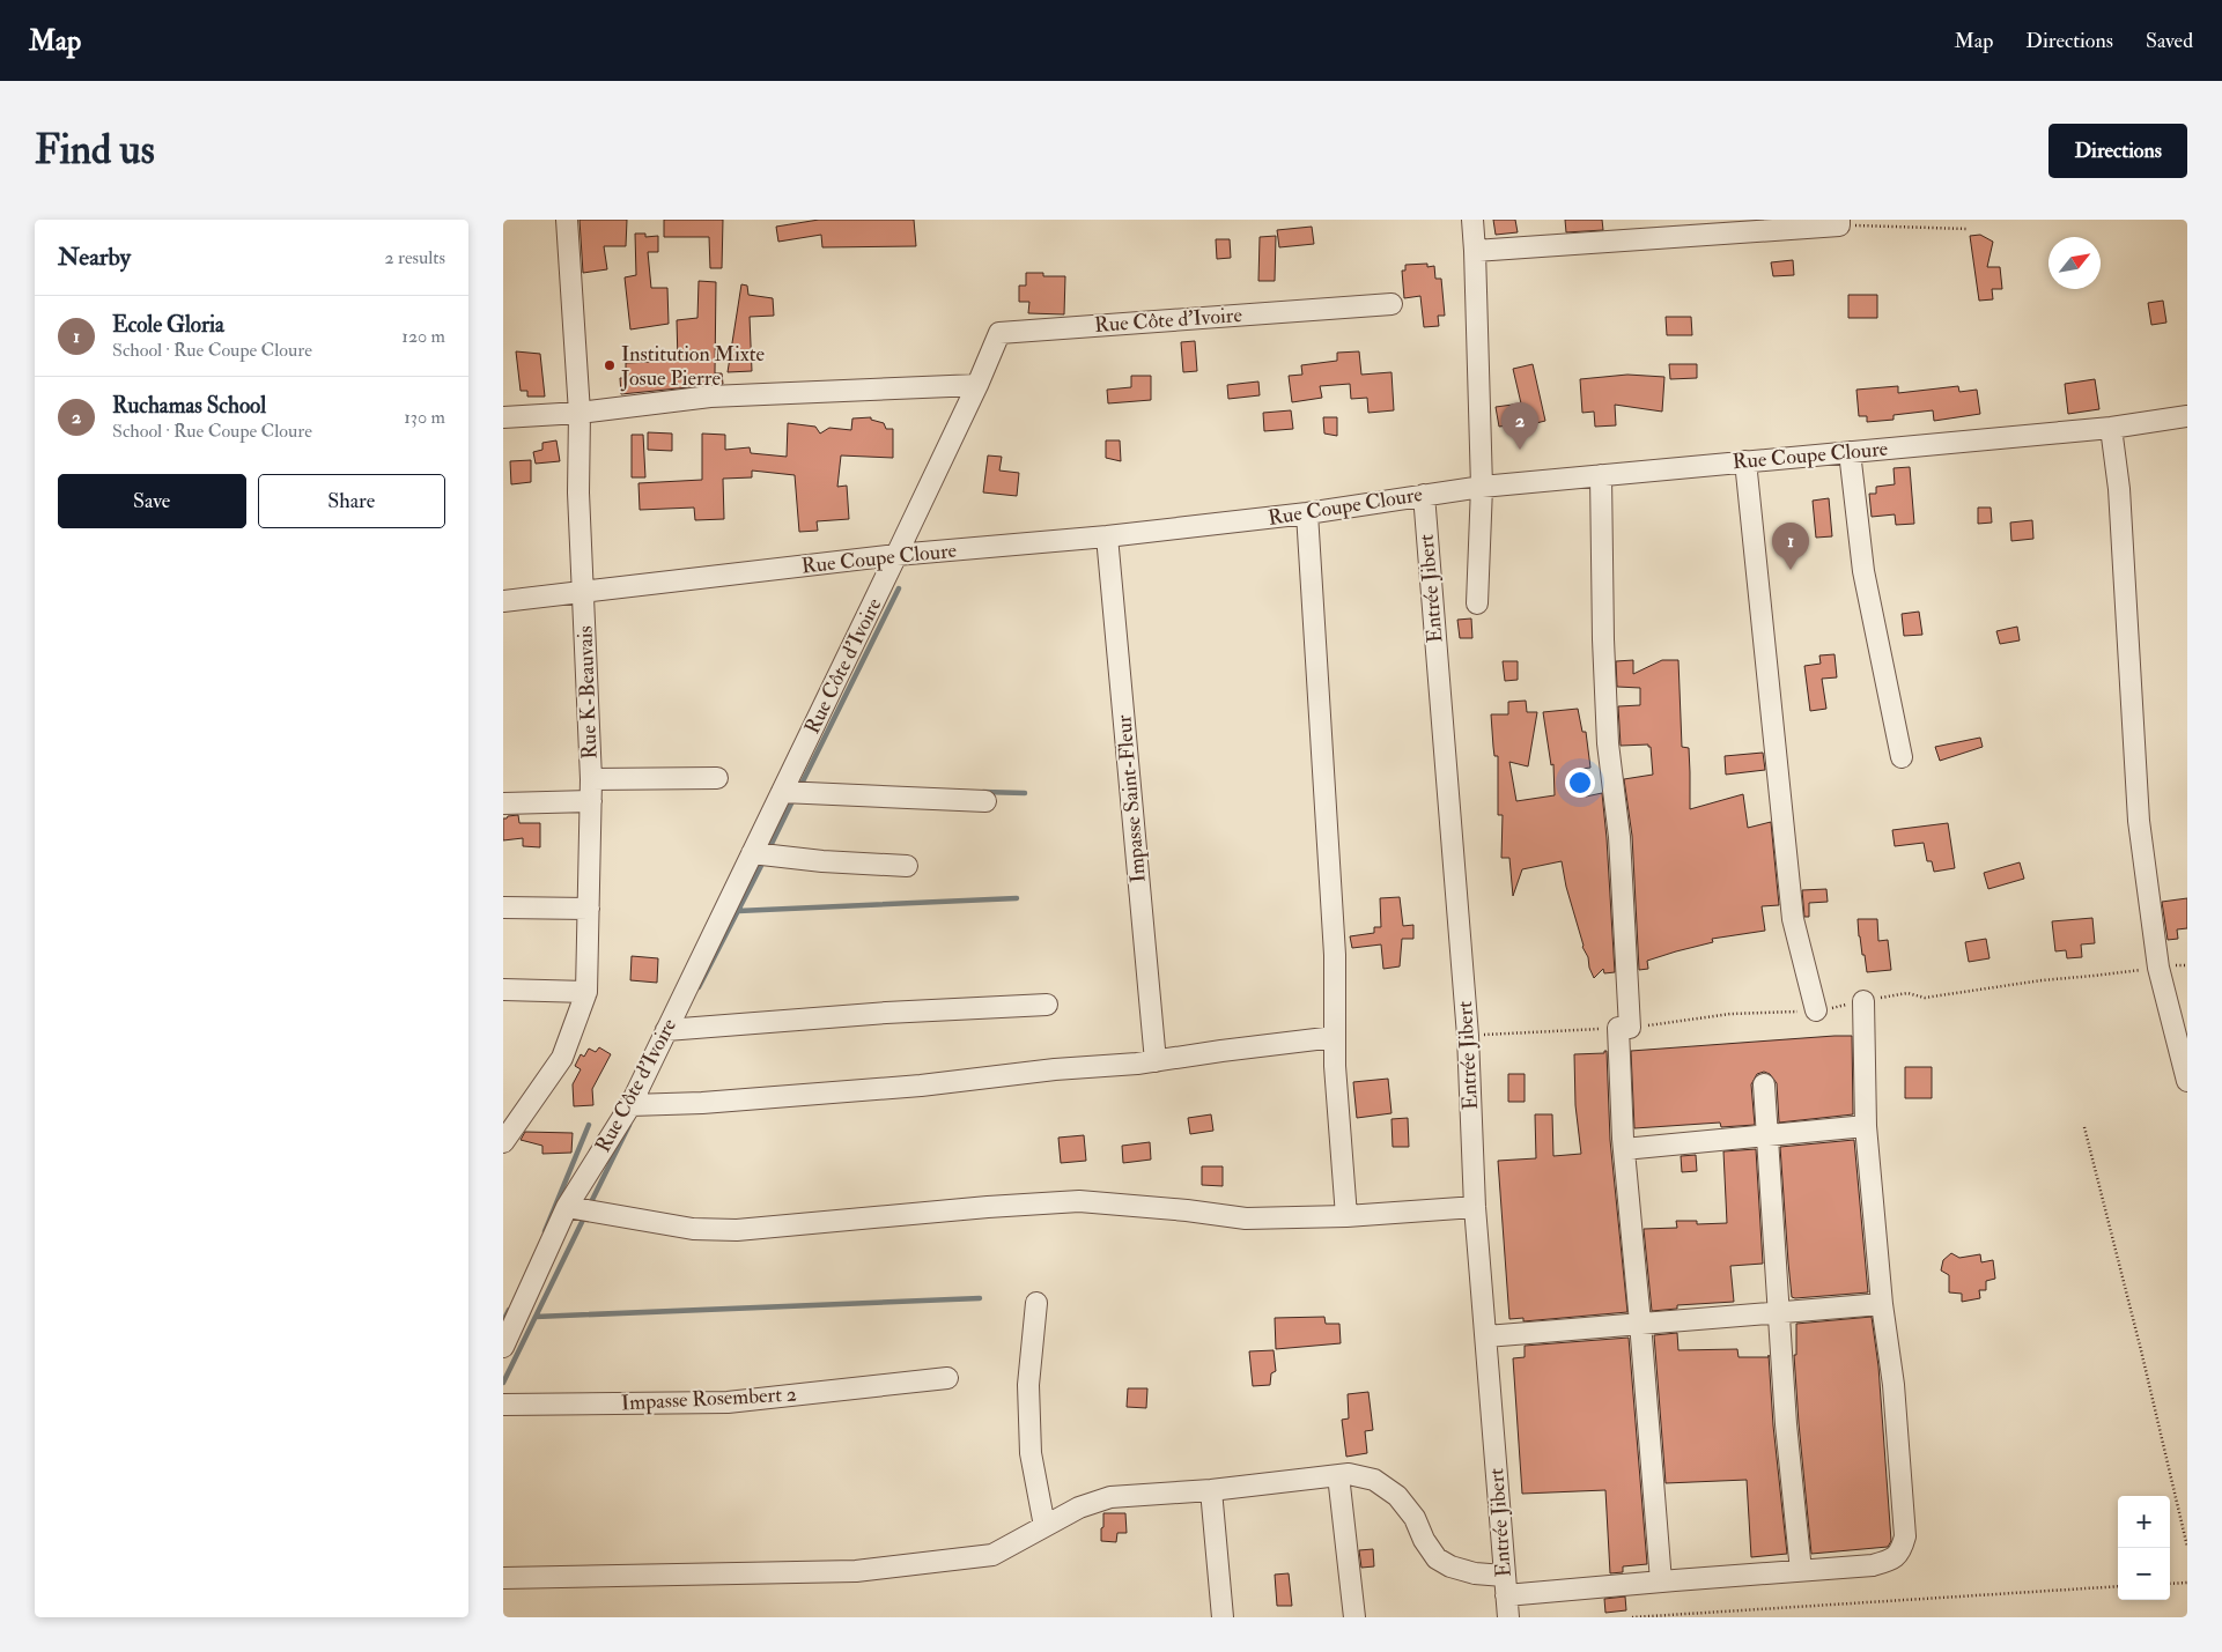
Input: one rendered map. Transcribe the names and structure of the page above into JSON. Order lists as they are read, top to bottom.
{
  "streets": {
    "street": [
      "Rue Côte d'Ivoire",
      "Rue Coupe Cloure",
      "Entrée Jibert",
      "Rue K-Beauvais",
      "Impasse Saint-Fleur",
      "Impasse Rosembert 2"
    ]
  },
  "crossings": [
    ["Rue Côte d'Ivoire", "Rue Coupe Cloure"],
    ["Rue Coupe Cloure", "Entrée Jibert"],
    ["Rue Coupe Cloure", "Rue K-Beauvais"],
    ["Rue Coupe Cloure", "Impasse Saint-Fleur"]
  ],
  "places": ["Institution Mixte Josue Pierre"],
  "north": "top right",
  "page": {
    "header": "Map",
    "nav": ["Map", "Directions", "Saved"],
    "buttons": [
      "Directions",
      ["Save", "Share"]
    ],
    "title": "Find us",
    "heading": ["Nearby", "2 results"],
    "list": [
      {
        "mark": "1",
        "name": "Ecole Gloria",
        "note": "School · Rue Coupe Cloure",
        "value": "120 m"
      },
      {
        "mark": "2",
        "name": "Ruchamas School",
        "note": "School · Rue Coupe Cloure",
        "value": "130 m"
      }
    ],
    "pins": ["2", "1"],
    "map_buttons": ["+", "−"]
  }
}
